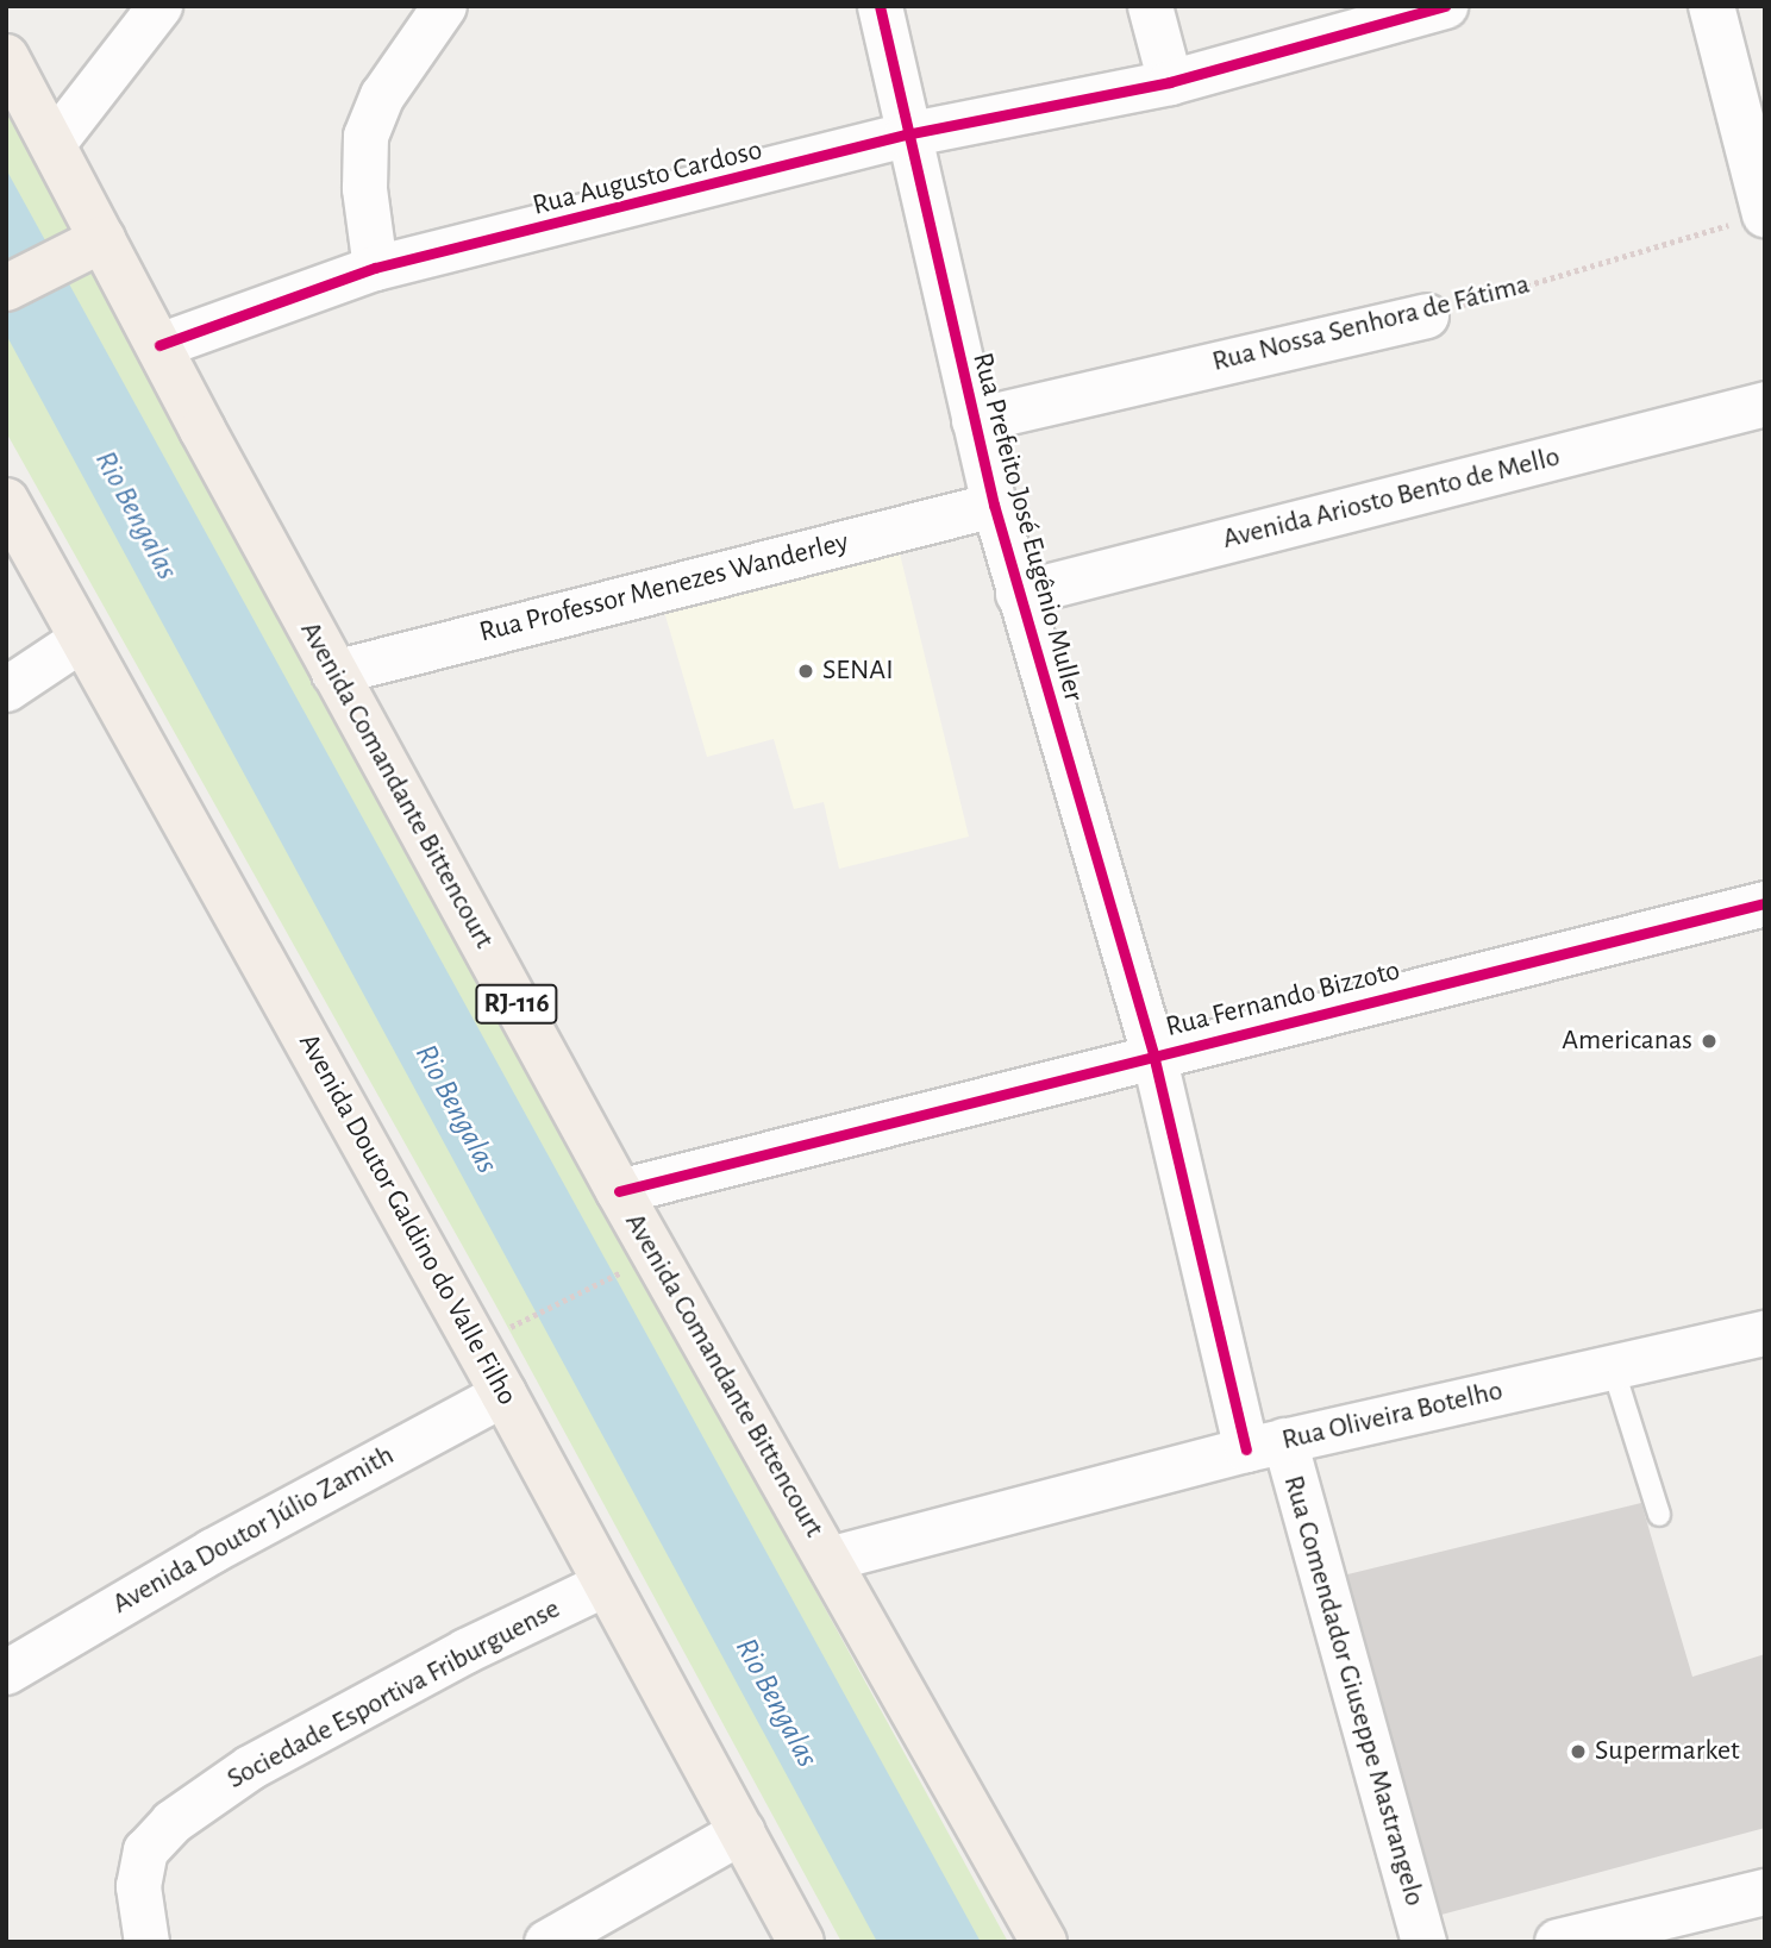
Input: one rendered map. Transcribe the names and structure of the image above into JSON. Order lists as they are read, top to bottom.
{
  "streets": {
    "main road": ["Avenida Comandante Bittencourt", "RJ-116", "Avenida Doutor Galdino do Valle Filho"],
    "street": [
      "Rua Augusto Cardoso",
      "Rua Nossa Senhora de Fátima",
      "Avenida Ariosto Bento de Mello",
      "Rua Prefeito José Eugênio Muller",
      "Rua Professor Menezes Wanderley",
      "Rua Fernando Bizzoto",
      "Rua Oliveira Botelho",
      "Avenida Doutor Júlio Zamith",
      "Rua Comendador Giuseppe Mastrangelo",
      "Sociedade Esportiva Friburguense"
    ]
  },
  "crossings": [
    ["Rua Augusto Cardoso", "Rua Prefeito José Eugênio Muller"],
    ["Rua Augusto Cardoso", "Avenida Comandante Bittencourt"],
    ["Rua Nossa Senhora de Fátima", "Rua Prefeito José Eugênio Muller"],
    ["Avenida Ariosto Bento de Mello", "Rua Prefeito José Eugênio Muller"],
    ["Rua Prefeito José Eugênio Muller", "Rua Professor Menezes Wanderley"],
    ["Rua Prefeito José Eugênio Muller", "Rua Fernando Bizzoto"],
    ["Rua Prefeito José Eugênio Muller", "Rua Comendador Giuseppe Mastrangelo"],
    ["Rua Professor Menezes Wanderley", "Avenida Comandante Bittencourt"],
    ["Avenida Comandante Bittencourt", "Rua Fernando Bizzoto"],
    ["Avenida Comandante Bittencourt", "Rua Oliveira Botelho"],
    ["Rua Fernando Bizzoto", "Rua Comendador Giuseppe Mastrangelo"],
    ["Avenida Doutor Galdino do Valle Filho", "Avenida Doutor Júlio Zamith"],
    ["Avenida Doutor Galdino do Valle Filho", "Sociedade Esportiva Friburguense"],
    ["Rua Oliveira Botelho", "Rua Comendador Giuseppe Mastrangelo"]
  ],
  "water": ["Rio Bengalas"],
  "places": ["SENAI", "Americanas", "Supermarket"]
}
